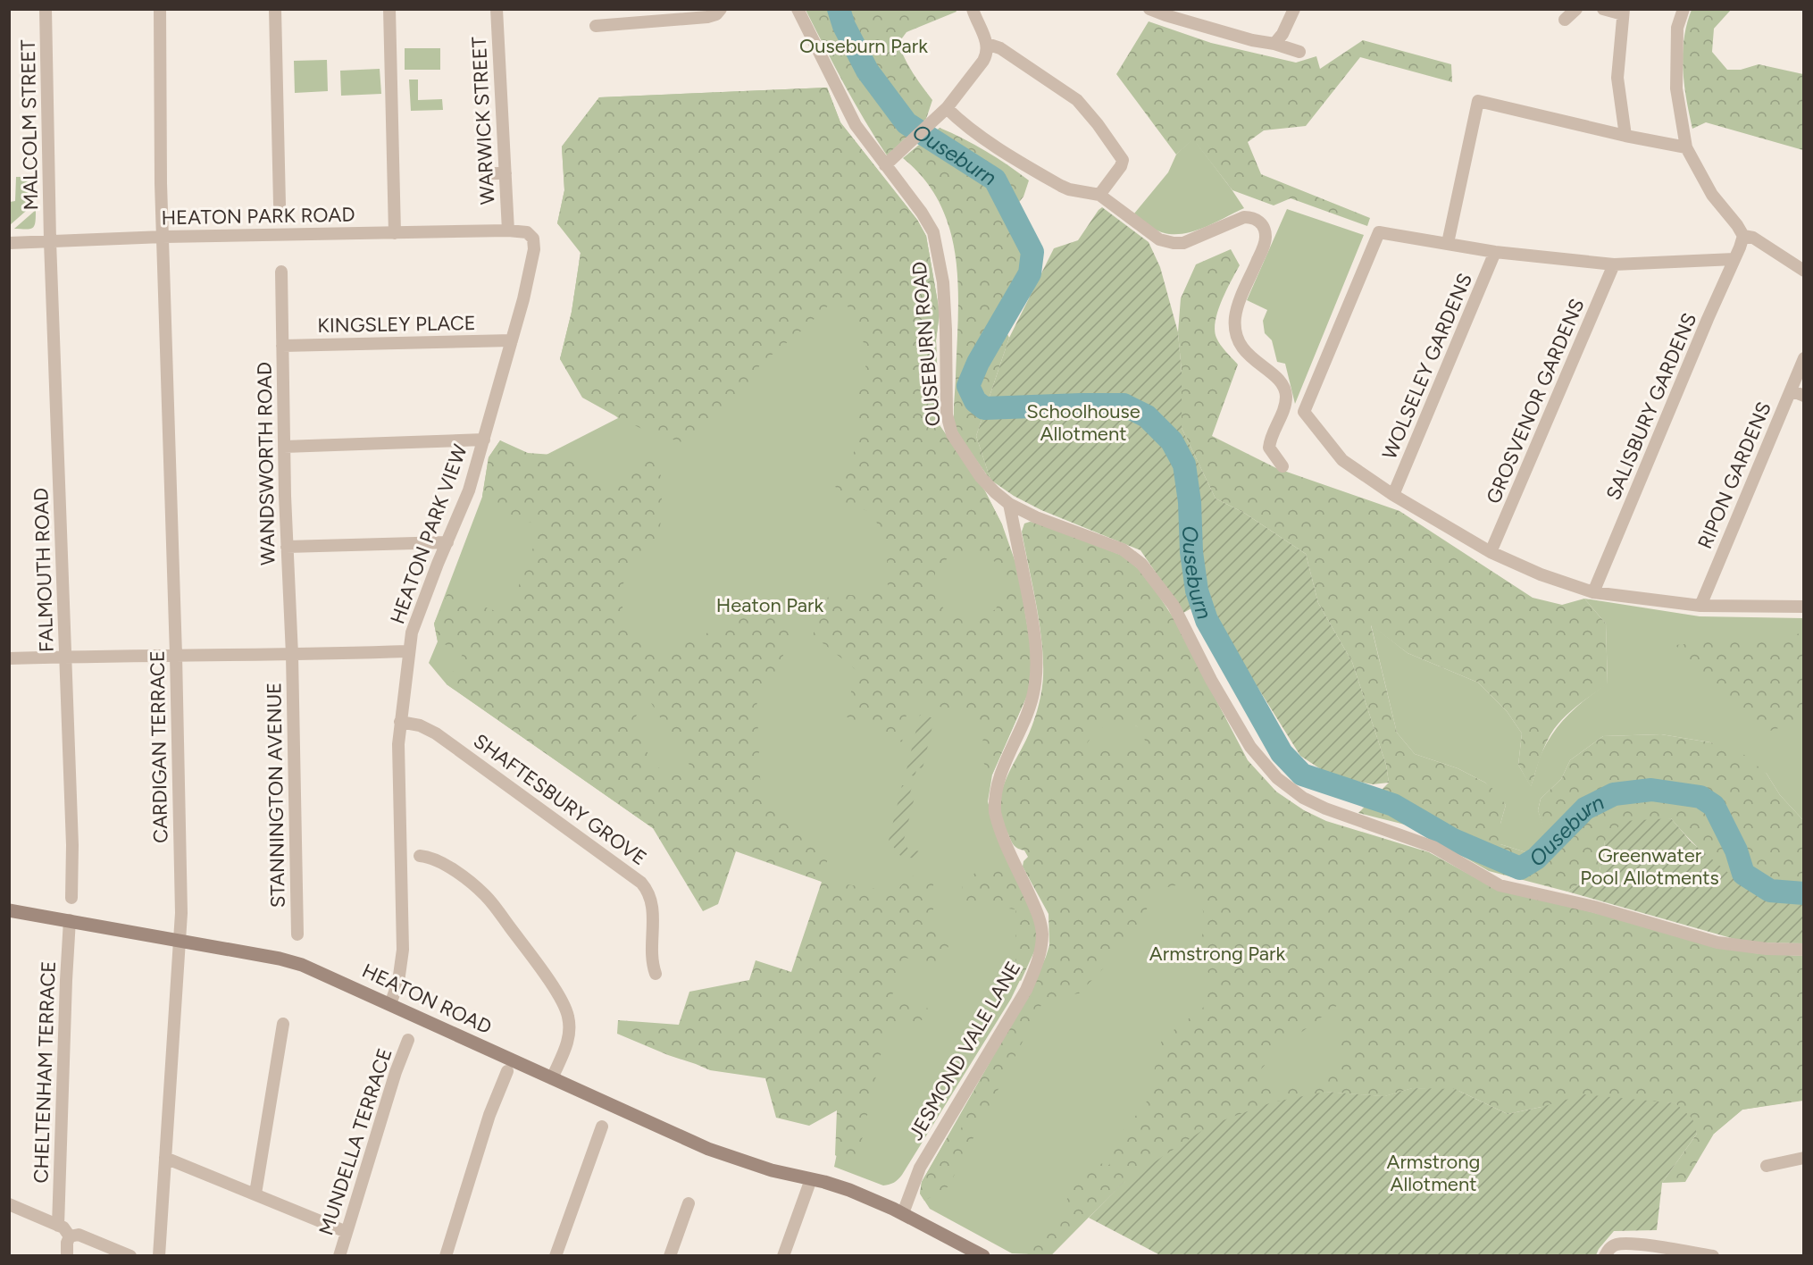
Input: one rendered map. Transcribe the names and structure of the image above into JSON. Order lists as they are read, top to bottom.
{
  "streets": {
    "street": [
      "WARWICK STREET",
      "MALCOLM STREET",
      "HEATON PARK ROAD",
      "KINGSLEY PLACE",
      "OUSEBURN ROAD",
      "WOLSELEY GARDENS",
      "GROSVENOR GARDENS",
      "SALISBURY GARDENS",
      "WANDSWORTH ROAD",
      "RIPON GARDENS",
      "HEATON PARK VIEW",
      "FALMOUTH ROAD",
      "CARDIGAN TERRACE",
      "STANNINGTON AVENUE",
      "SHAFTESBURY GROVE",
      "HEATON ROAD",
      "JESMOND VALE LANE",
      "CHELTENHAM TERRACE",
      "MUNDELLA TERRACE"
    ]
  },
  "crossings": [
    ["WARWICK STREET", "HEATON PARK ROAD"],
    ["WARWICK STREET", "HEATON PARK VIEW"],
    ["MALCOLM STREET", "HEATON PARK ROAD"],
    ["MALCOLM STREET", "FALMOUTH ROAD"],
    ["HEATON PARK ROAD", "HEATON PARK VIEW"],
    ["HEATON PARK ROAD", "FALMOUTH ROAD"],
    ["HEATON PARK ROAD", "CARDIGAN TERRACE"],
    ["KINGSLEY PLACE", "WANDSWORTH ROAD"],
    ["KINGSLEY PLACE", "HEATON PARK VIEW"],
    ["OUSEBURN ROAD", "JESMOND VALE LANE"],
    ["WANDSWORTH ROAD", "STANNINGTON AVENUE"],
    ["HEATON PARK VIEW", "SHAFTESBURY GROVE"],
    ["HEATON PARK VIEW", "HEATON ROAD"],
    ["CARDIGAN TERRACE", "HEATON ROAD"],
    ["HEATON ROAD", "JESMOND VALE LANE"],
    ["HEATON ROAD", "CHELTENHAM TERRACE"]
  ],
  "water": ["Ouseburn"],
  "parks": [
    "Ouseburn Park",
    "Schoolhouse Allotment",
    "Heaton Park",
    "Greenwater Pool Allotments",
    "Armstrong Park",
    "Armstrong Allotment"
  ]
}
